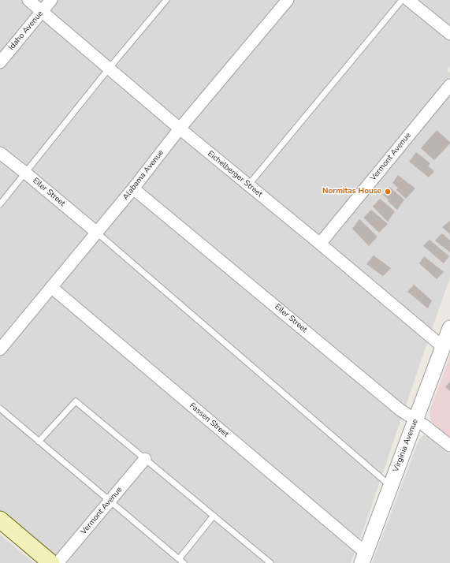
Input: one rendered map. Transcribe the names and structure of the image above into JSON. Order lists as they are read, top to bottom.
{
  "streets": {
    "street": [
      "Idaho Avenue",
      "Vermont Avenue",
      "Eichelberger Street",
      "Alabama Avenue",
      "Eiler Street",
      "Fassen Street",
      "Virginia Avenue"
    ]
  },
  "crossings": [
    ["Idaho Avenue", "Eichelberger Street"],
    ["Vermont Avenue", "Eichelberger Street"],
    ["Eichelberger Street", "Alabama Avenue"],
    ["Eichelberger Street", "Virginia Avenue"],
    ["Alabama Avenue", "Eiler Street"],
    ["Alabama Avenue", "Fassen Street"],
    ["Eiler Street", "Virginia Avenue"],
    ["Fassen Street", "Virginia Avenue"]
  ],
  "places": ["Normitas House"]
}
